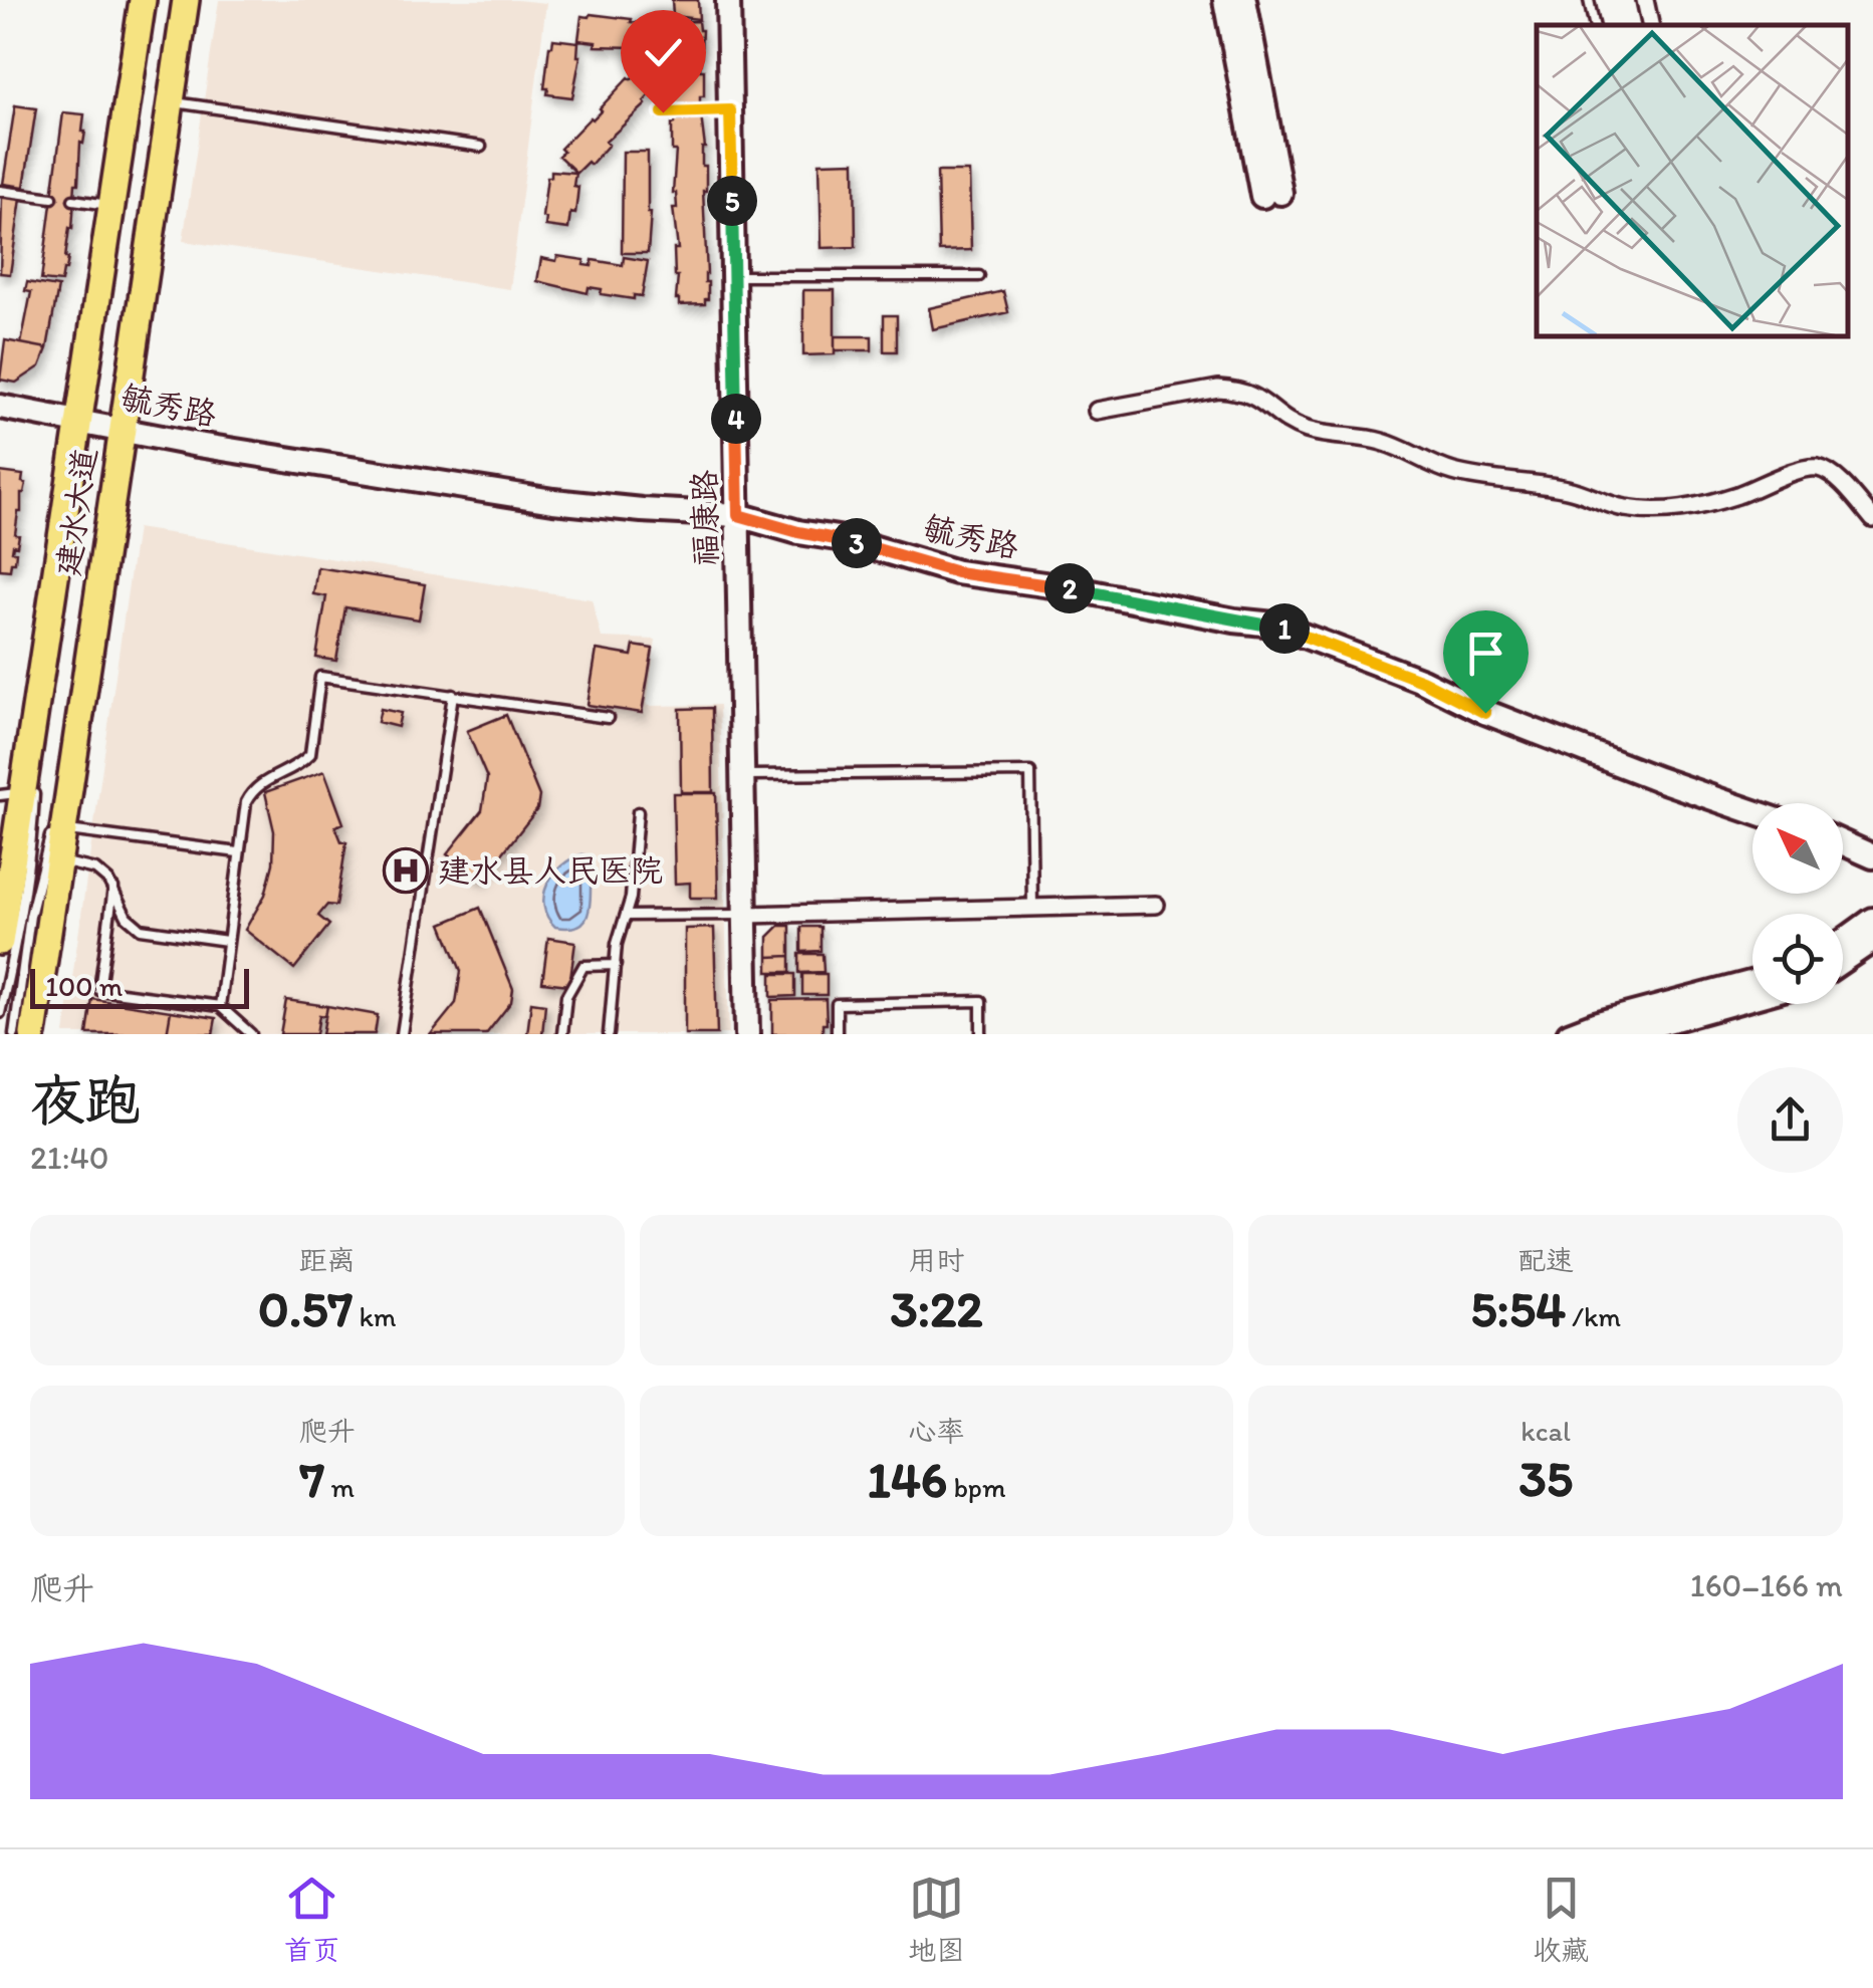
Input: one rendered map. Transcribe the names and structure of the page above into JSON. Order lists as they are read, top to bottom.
{
  "streets": {
    "main road": ["建水大道"],
    "street": ["毓秀路", "福康路"]
  },
  "crossings": [
    ["毓秀路", "建水大道"],
    ["毓秀路", "福康路"]
  ],
  "places": {
    "hospital": ["建水县人民医院"]
  },
  "scale_bar": "100 m",
  "north": "top left",
  "page": {
    "pins": [
      "5",
      "4",
      "3",
      "2",
      "1"
    ],
    "scale": "100 m",
    "heading": ["夜跑", "21:40"],
    "stats": [
      ["距离", "0.57 km"],
      ["用时", "3:22"],
      ["配速", "5:54 /km"],
      ["爬升", "7 m"],
      ["心率", "146 bpm"],
      ["kcal", "35"]
    ],
    "chart": ["爬升", "160–166 m"],
    "tabs": ["首页", "地图", "收藏"]
  }
}
